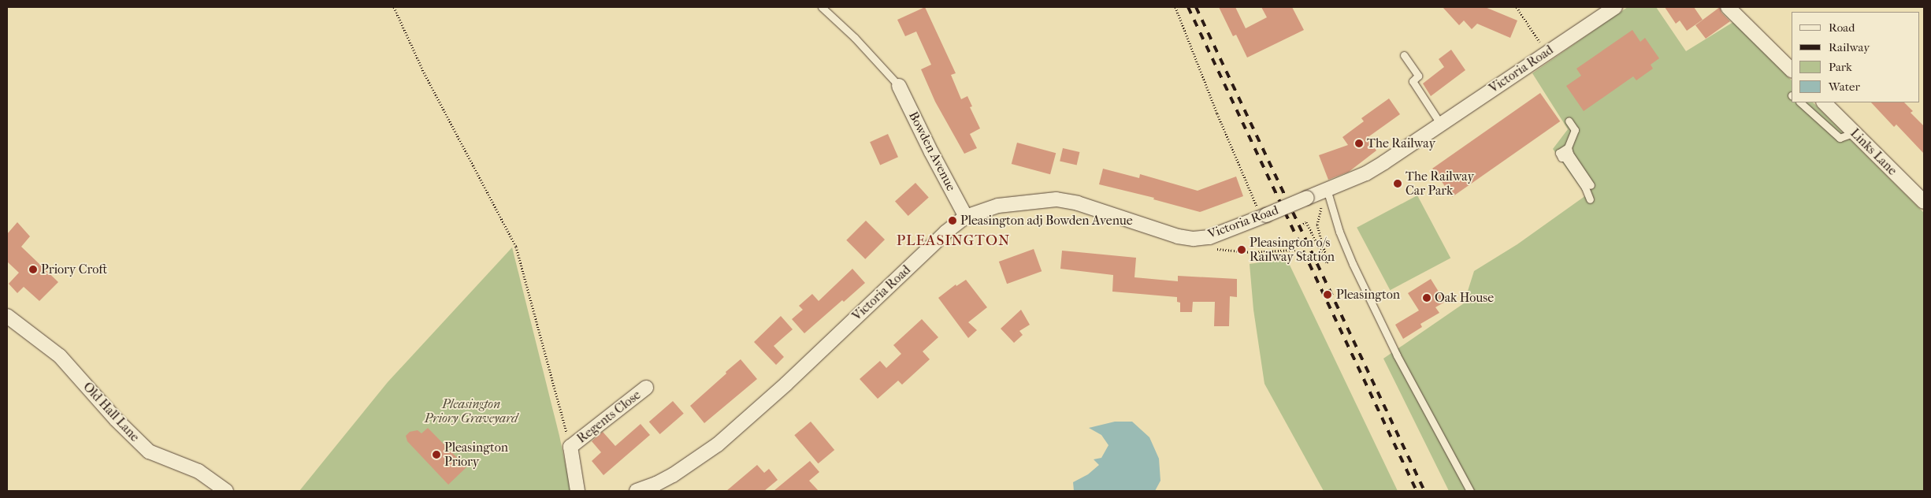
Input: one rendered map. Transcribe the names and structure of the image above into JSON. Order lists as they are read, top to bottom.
{
  "streets": {
    "street": [
      "Victoria Road",
      "Bowden Avenue",
      "Links Lane",
      "Old Hall Lane",
      "Regents Close"
    ]
  },
  "crossings": [
    ["Victoria Road", "Bowden Avenue"]
  ],
  "districts": ["PLEASINGTON"],
  "parks": ["Pleasington Priory Graveyard"],
  "places": [
    "The Railway",
    "The Railway Car Park",
    "Pleasington adj Bowden Avenue",
    "Pleasington o/s Railway Station",
    "Priory Croft",
    "Pleasington",
    "Oak House",
    "Pleasington Priory"
  ],
  "legend": [
    "Road",
    "Railway",
    "Park",
    "Water"
  ]
}
